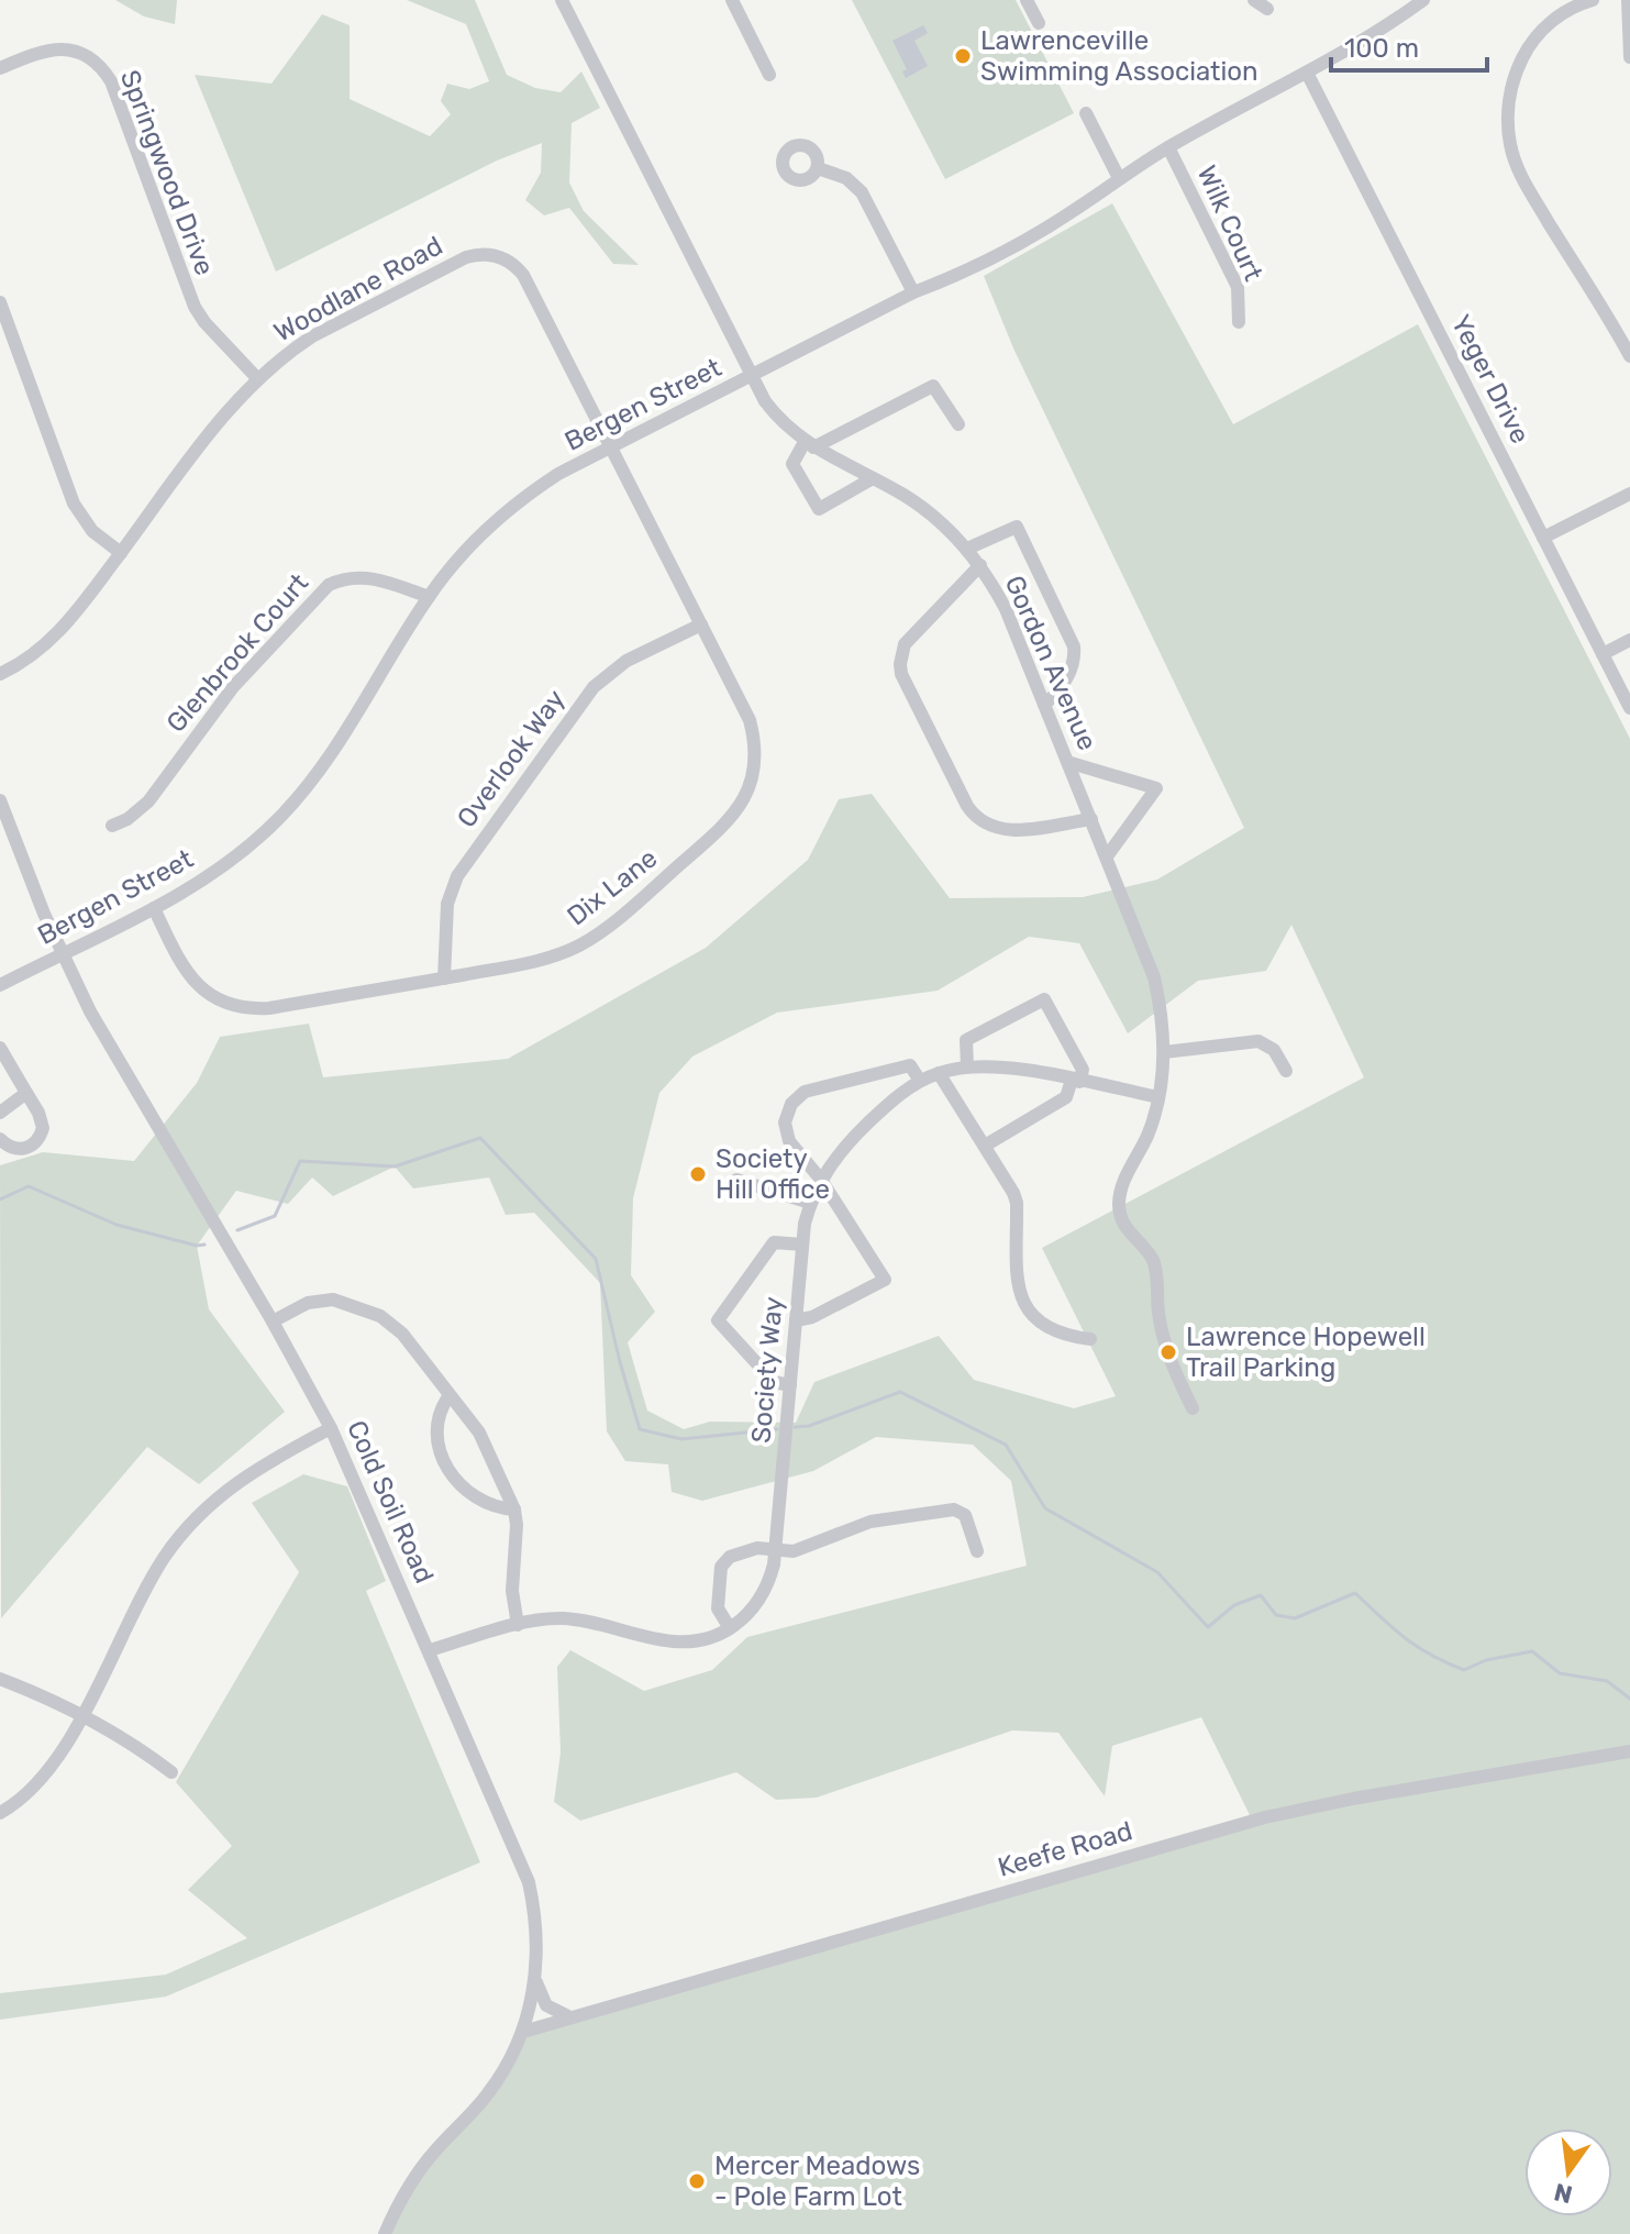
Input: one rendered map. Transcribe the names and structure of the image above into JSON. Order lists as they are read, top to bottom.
{
  "streets": {
    "street": [
      "Springwood Drive",
      "Wilk Court",
      "Woodlane Road",
      "Yeger Drive",
      "Bergen Street",
      "Glenbrook Court",
      "Gordon Avenue",
      "Overlook Way",
      "Dix Lane",
      "Society Way",
      "Cold Soil Road",
      "Keefe Road"
    ]
  },
  "crossings": [
    ["Springwood Drive", "Woodlane Road"],
    ["Wilk Court", "Bergen Street"],
    ["Woodlane Road", "Bergen Street"],
    ["Woodlane Road", "Dix Lane"],
    ["Yeger Drive", "Bergen Street"],
    ["Bergen Street", "Glenbrook Court"],
    ["Bergen Street", "Gordon Avenue"],
    ["Bergen Street", "Dix Lane"],
    ["Bergen Street", "Cold Soil Road"],
    ["Gordon Avenue", "Society Way"],
    ["Overlook Way", "Dix Lane"],
    ["Society Way", "Cold Soil Road"],
    ["Cold Soil Road", "Keefe Road"]
  ],
  "places": [
    "Lawrenceville Swimming Association",
    "Society Hill Office",
    "Lawrence Hopewell Trail Parking",
    "Mercer Meadows - Pole Farm Lot"
  ],
  "scale_bar": "100 m",
  "north": "bottom"
}
